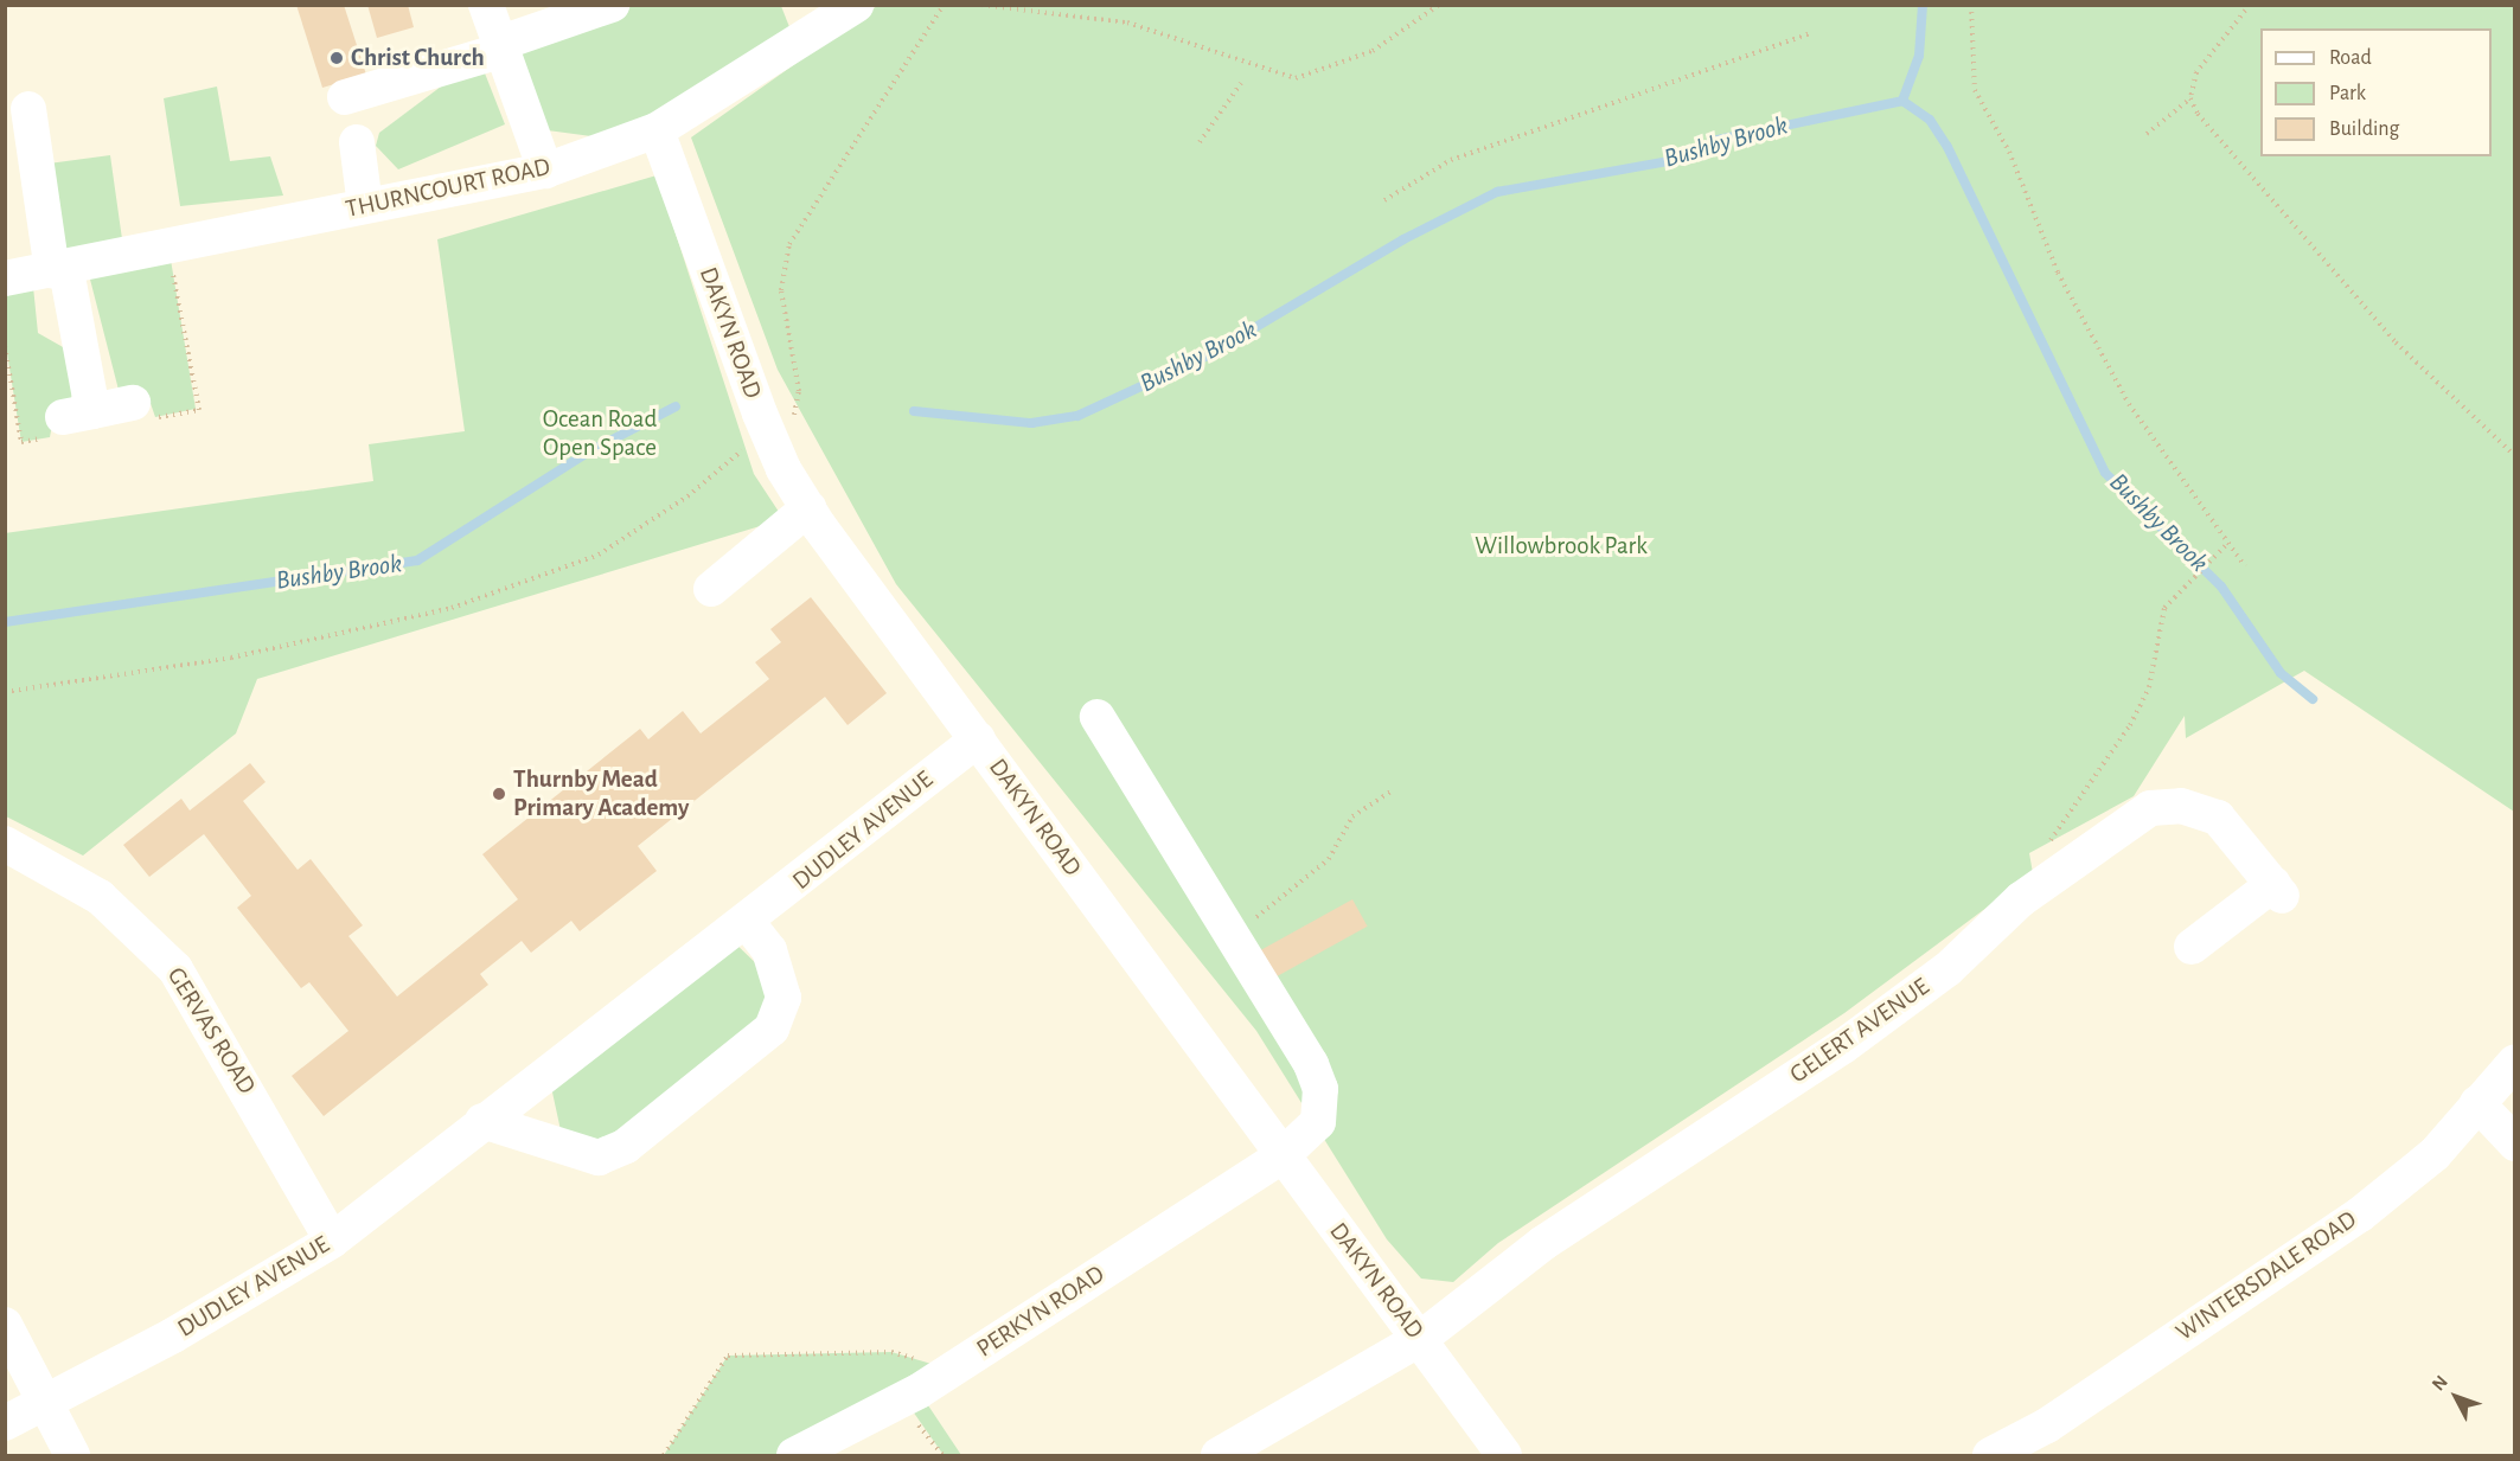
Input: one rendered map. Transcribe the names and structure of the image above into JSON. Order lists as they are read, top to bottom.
{
  "streets": {
    "street": [
      "THURNCOURT ROAD",
      "DAKYN ROAD",
      "DUDLEY AVENUE",
      "GERVAS ROAD",
      "GELERT AVENUE",
      "WINTERSDALE ROAD",
      "PERKYN ROAD"
    ]
  },
  "crossings": [
    ["THURNCOURT ROAD", "DAKYN ROAD"],
    ["DAKYN ROAD", "DUDLEY AVENUE"],
    ["DAKYN ROAD", "GELERT AVENUE"],
    ["DAKYN ROAD", "PERKYN ROAD"],
    ["DUDLEY AVENUE", "GERVAS ROAD"]
  ],
  "water": ["Bushby Brook"],
  "parks": ["Ocean Road Open Space", "Willowbrook Park"],
  "places": ["Christ Church", "Thurnby Mead Primary Academy"],
  "legend": ["Road", "Park", "Building"],
  "north": "top left"
}
